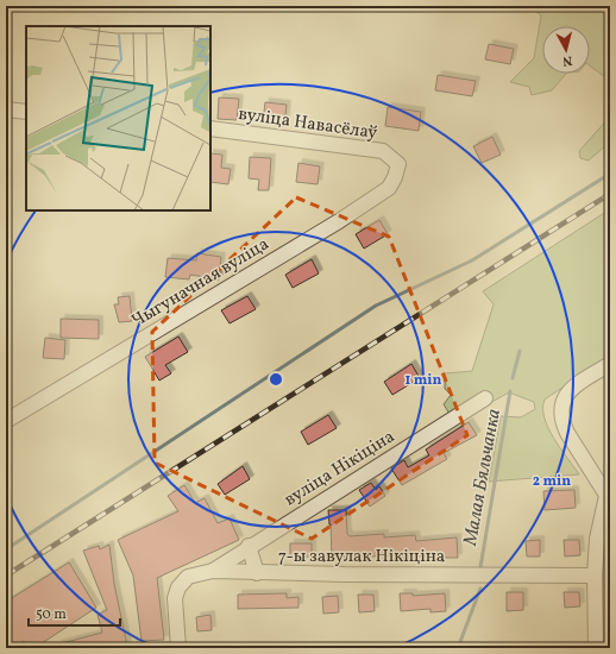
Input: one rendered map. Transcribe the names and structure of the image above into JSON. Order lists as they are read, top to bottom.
{
  "streets": {
    "street": [
      "вуліца Навасёлаў",
      "Чыгуначная вуліца",
      "вуліца Нікіціна",
      "7-ы завулак Нікіціна"
    ]
  },
  "crossings": [
    ["вуліца Навасёлаў", "Чыгуначная вуліца"],
    ["вуліца Нікіціна", "7-ы завулак Нікіціна"]
  ],
  "water": ["Малая Бяльчанка"],
  "scale_bar": "50 m",
  "north": "bottom",
  "rings": ["1 min", "2 min"]
}
